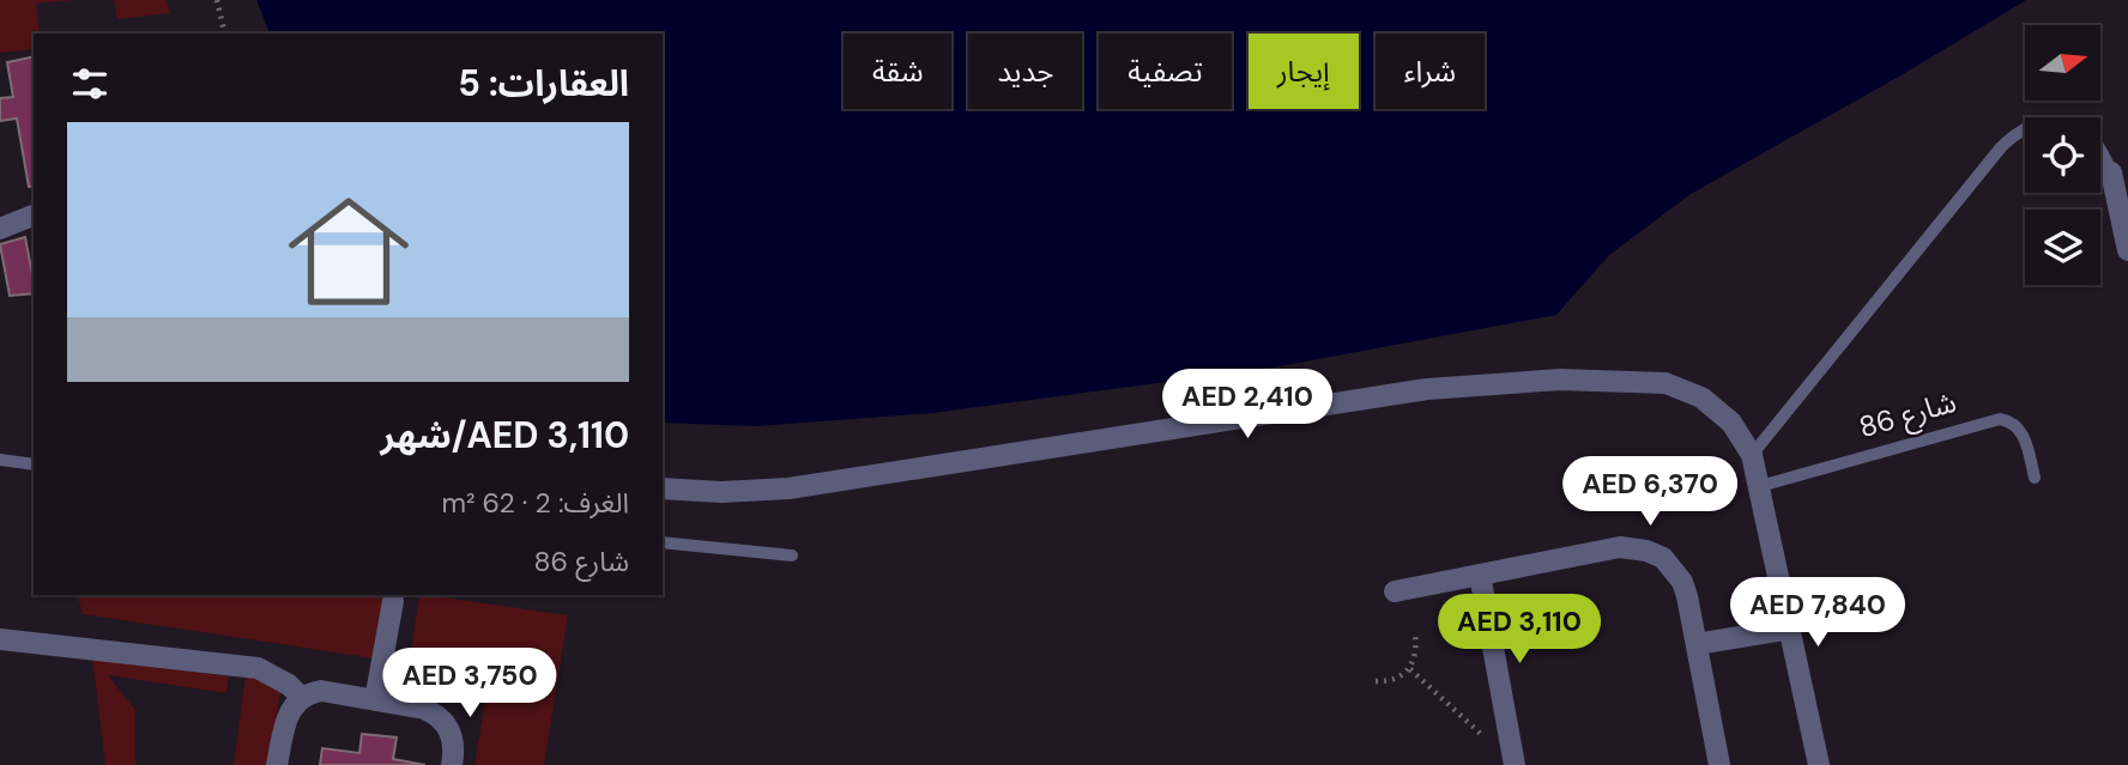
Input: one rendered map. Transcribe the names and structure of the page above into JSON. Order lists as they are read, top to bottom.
{
  "streets": {
    "lane": ["شارع 86"]
  },
  "north": "right",
  "page": {
    "chip": [
      "شراء",
      "إيجار",
      "تصفية",
      "جديد",
      "شقة"
    ],
    "heading": "العقارات: 5",
    "list": [
      {
        "name": "AED 3,110/شهر",
        "note": "الغرف: 2 · 62 m² · شارع 86"
      }
    ],
    "price": [
      "AED 2,410",
      "AED 6,370",
      "AED 7,840",
      "AED 3,110",
      "AED 3,750"
    ]
  }
}
